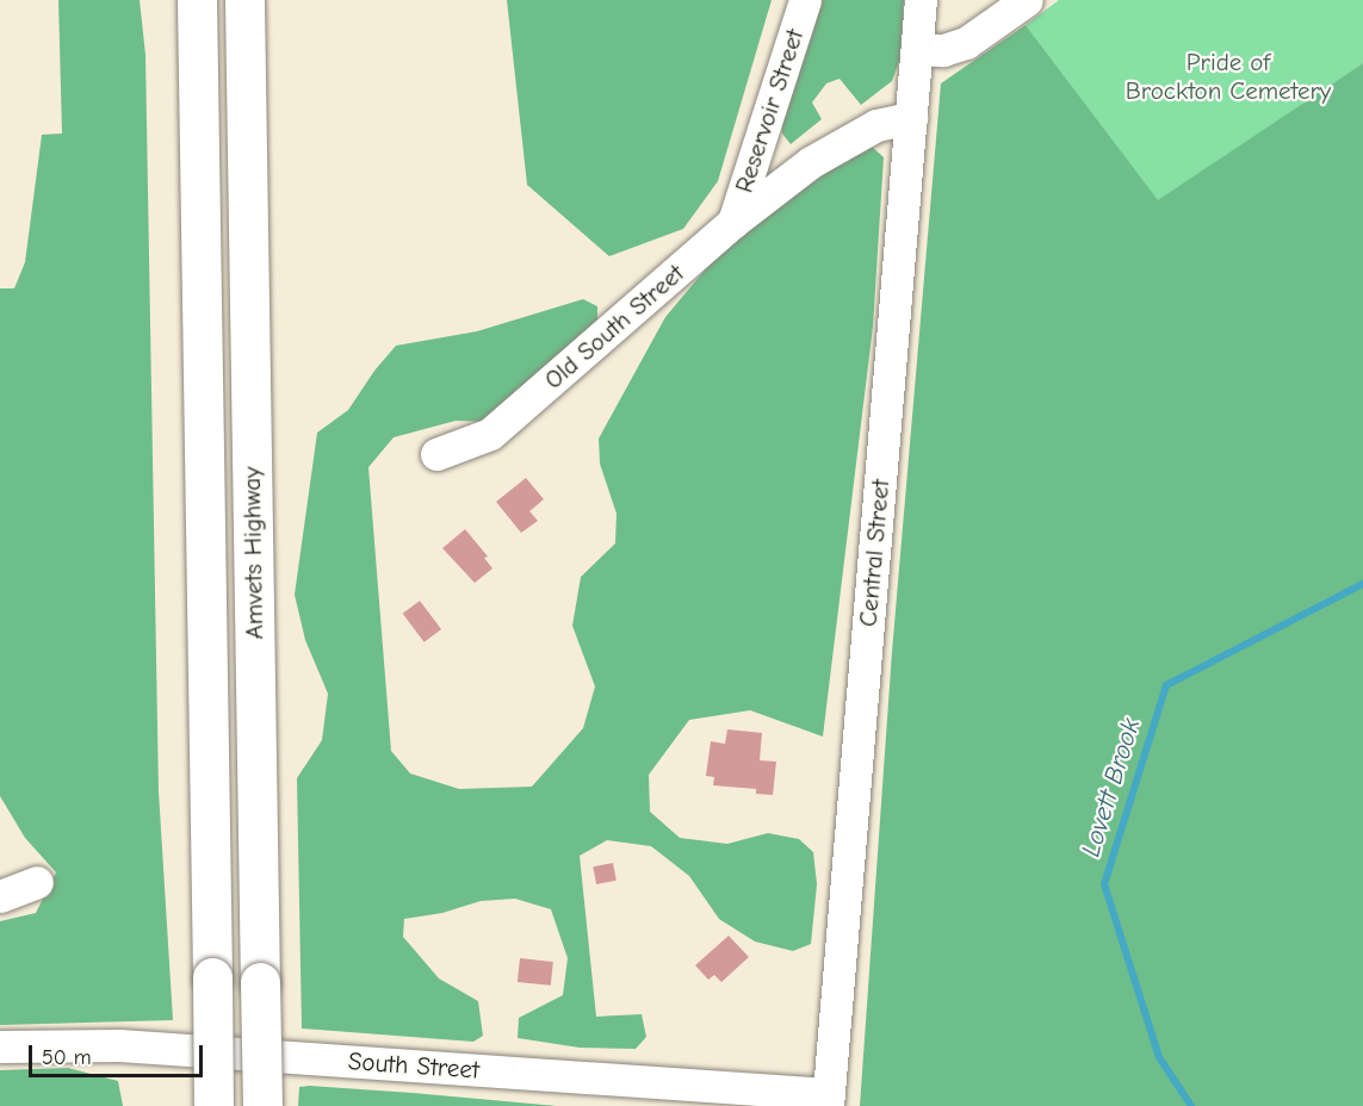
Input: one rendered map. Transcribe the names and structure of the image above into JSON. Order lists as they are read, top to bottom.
{
  "streets": {
    "highway": ["Amvets Highway"],
    "street": [
      "Reservoir Street",
      "Old South Street",
      "Central Street",
      "South Street"
    ]
  },
  "crossings": [
    ["Reservoir Street", "Old South Street"],
    ["Central Street", "South Street"]
  ],
  "water": ["Lovett Brook"],
  "parks": ["Pride of Brockton Cemetery"],
  "scale_bar": "50 m"
}
